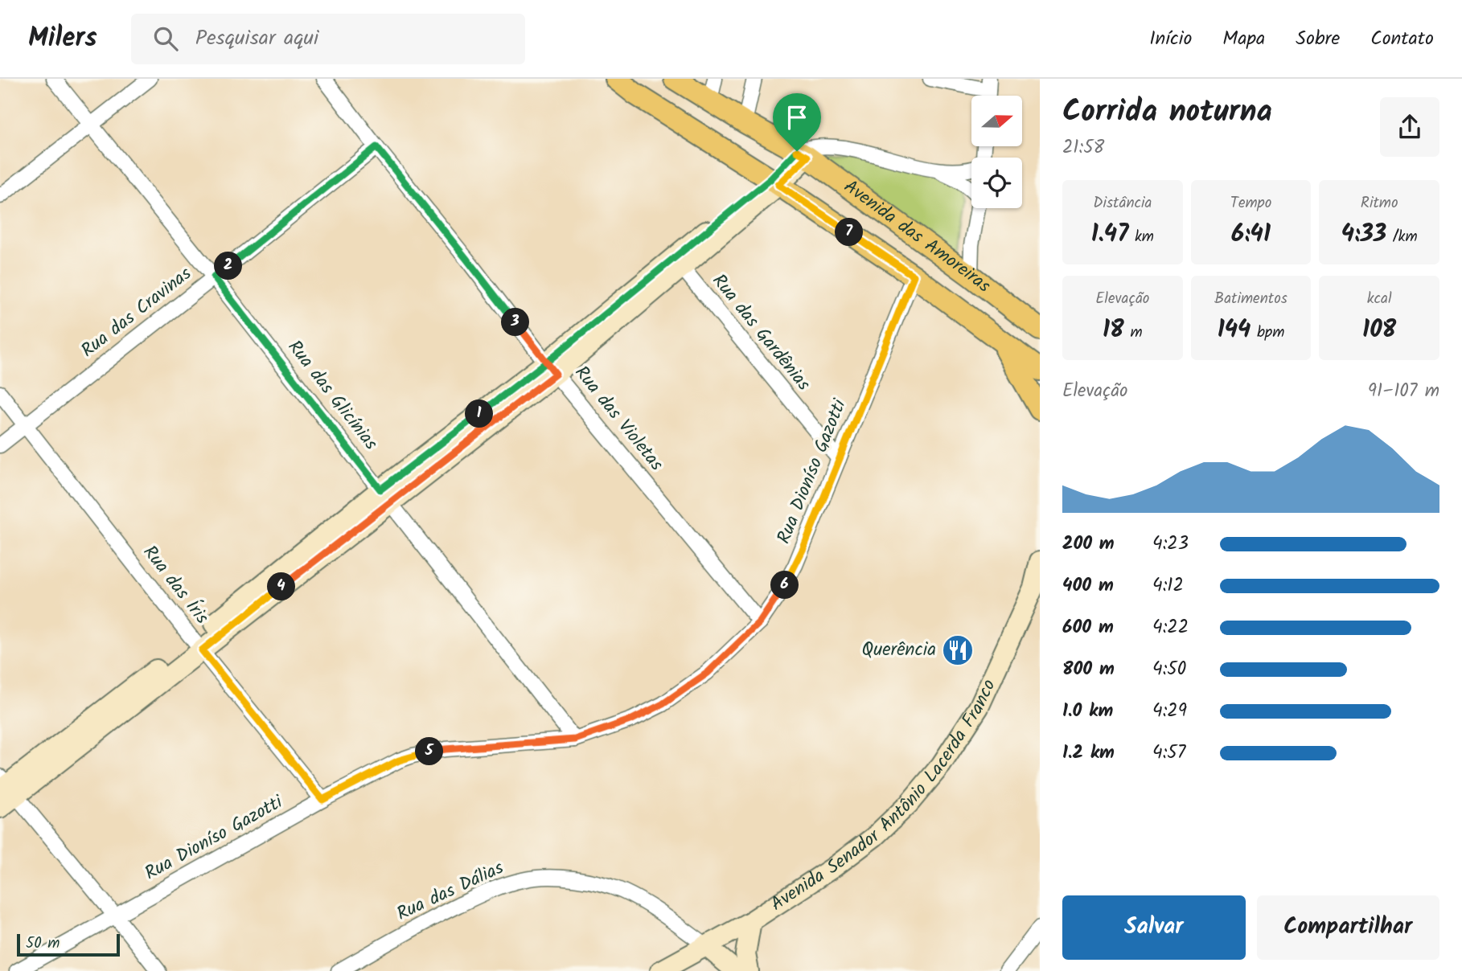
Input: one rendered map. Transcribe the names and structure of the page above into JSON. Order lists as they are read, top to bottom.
{
  "streets": {
    "main road": ["Avenida das Amoreiras"],
    "street": [
      "Rua das Cravinas",
      "Rua das Gardênias",
      "Rua das Glicínias",
      "Rua das Violetas",
      "Rua Dioníso Gazotti",
      "Rua das Íris",
      "Avenida Senador Antônio Lacerda Franco",
      "Rua das Dálias"
    ]
  },
  "crossings": [
    ["Avenida das Amoreiras", "Rua Dioníso Gazotti"],
    ["Rua das Cravinas", "Rua das Glicínias"],
    ["Rua das Cravinas", "Rua das Violetas"],
    ["Rua das Cravinas", "Rua das Íris"],
    ["Rua das Gardênias", "Rua Dioníso Gazotti"],
    ["Rua das Glicínias", "Rua Dioníso Gazotti"],
    ["Rua das Violetas", "Rua Dioníso Gazotti"],
    ["Rua Dioníso Gazotti", "Rua das Íris"],
    ["Avenida Senador Antônio Lacerda Franco", "Rua das Dálias"]
  ],
  "places": {
    "restaurant": ["Querência"]
  },
  "scale_bar": "50 m",
  "north": "right",
  "page": {
    "header": "Milers",
    "search": "Pesquisar aqui",
    "nav": [
      "Início",
      "Mapa",
      "Sobre",
      "Contato"
    ],
    "heading": ["Corrida noturna", "21:58"],
    "stats": [
      ["Distância", "1.47 km"],
      ["Tempo", "6:41"],
      ["Ritmo", "4:33 /km"],
      ["Elevação", "18 m"],
      ["Batimentos", "144 bpm"],
      ["kcal", "108"]
    ],
    "pins": [
      "7",
      "2",
      "3",
      "1",
      "6",
      "4",
      "5"
    ],
    "chart": ["Elevação", "91–107 m"],
    "list": [
      {
        "name": "200 m",
        "note": "4:23"
      },
      {
        "name": "400 m",
        "note": "4:12"
      },
      {
        "name": "600 m",
        "note": "4:22"
      },
      {
        "name": "800 m",
        "note": "4:50"
      },
      {
        "name": "1.0 km",
        "note": "4:29"
      },
      {
        "name": "1.2 km",
        "note": "4:57"
      }
    ],
    "buttons": ["Salvar", "Compartilhar"],
    "scale": "50 m"
  }
}
